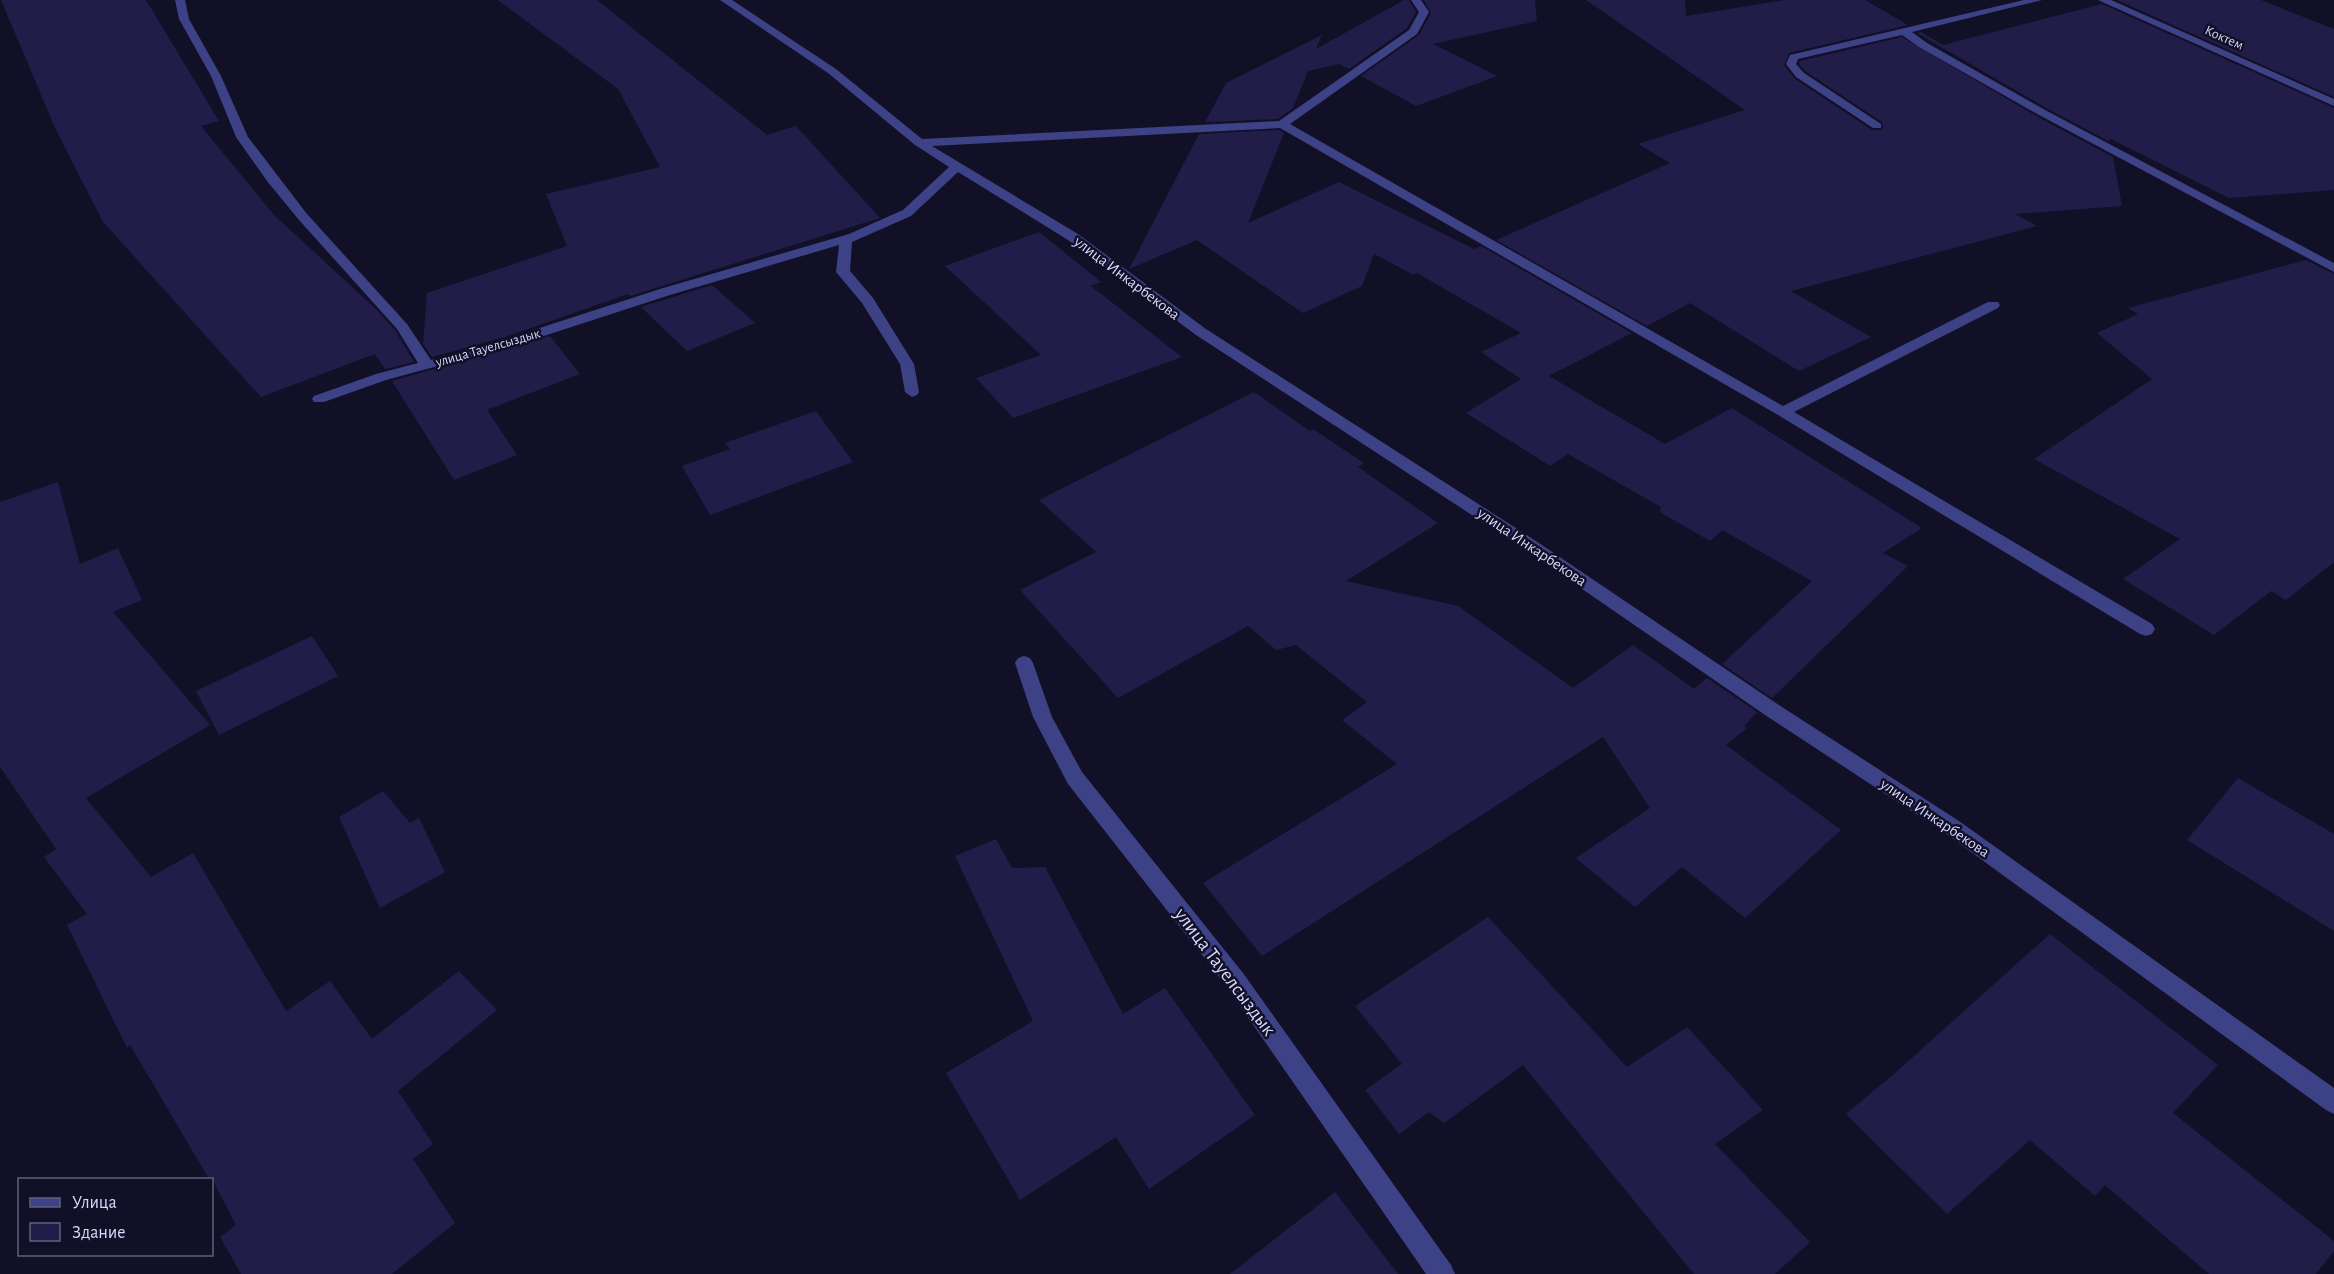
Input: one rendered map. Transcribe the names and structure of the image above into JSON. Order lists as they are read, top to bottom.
{
  "streets": {
    "street": ["Коктем", "улица Инкарбекова", "улица Тауелсыздык"]
  },
  "crossings": [
    ["улица Инкарбекова", "улица Тауелсыздык"]
  ],
  "legend": ["Улица", "Здание"]
}
